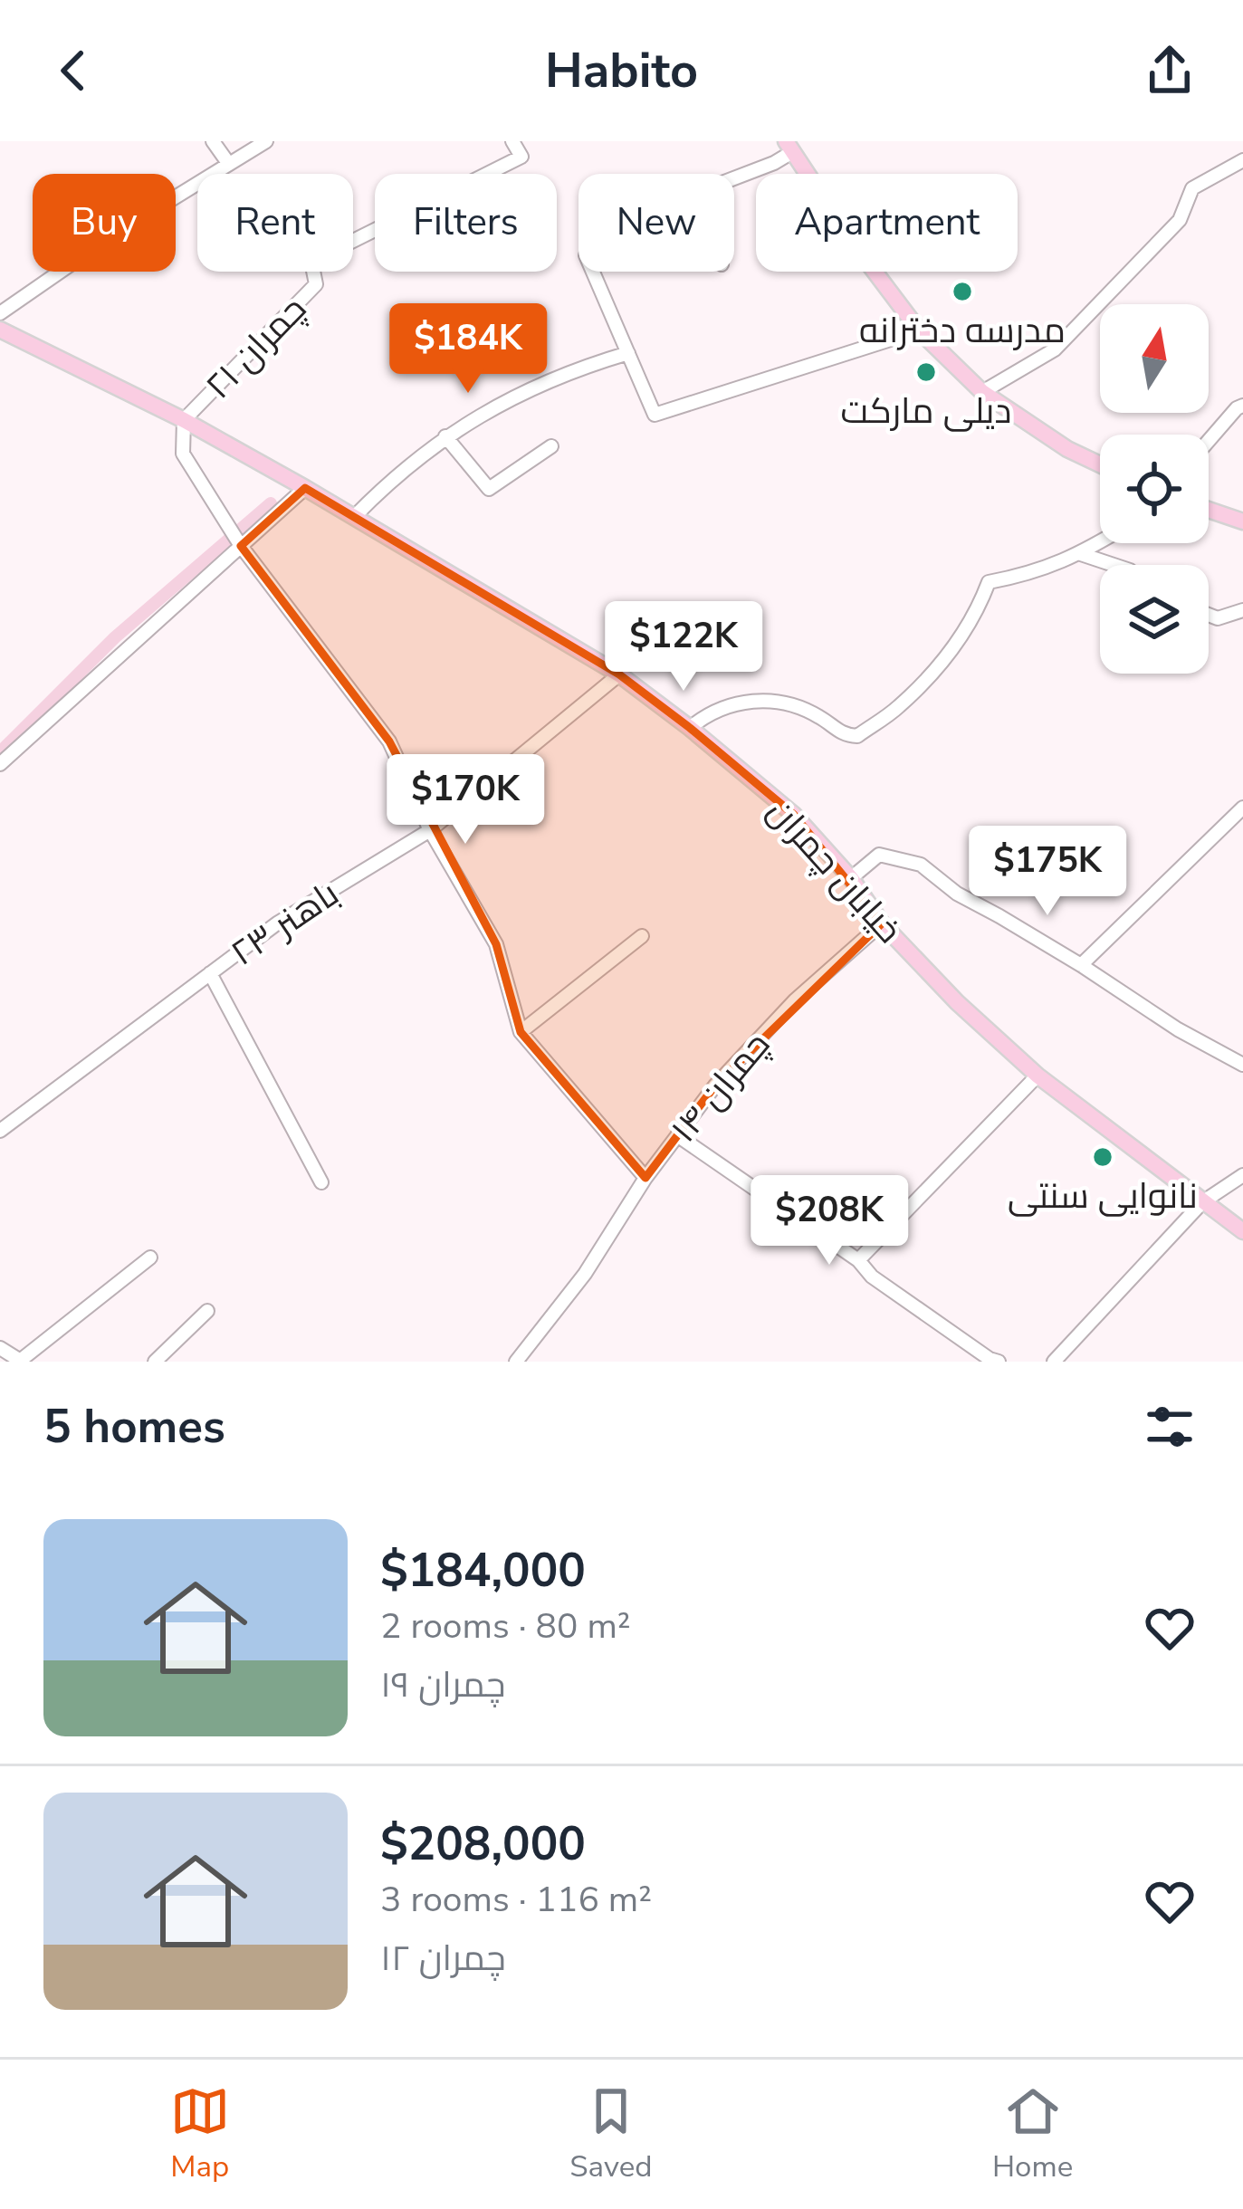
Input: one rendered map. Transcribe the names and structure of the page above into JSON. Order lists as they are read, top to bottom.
{
  "streets": {
    "main road": ["خیابان چمران"],
    "street": ["چمران ۲۱", "باهنر ۲۳", "چمران ۱۴"]
  },
  "crossings": [
    ["چمران ۲۱", "خیابان چمران"],
    ["خیابان چمران", "باهنر ۲۳"],
    ["خیابان چمران", "چمران ۱۴"]
  ],
  "places": ["مدرسه دخترانه", "دیلی مارکت", "نانوایی سنتی"],
  "north": "top",
  "page": {
    "header": "Habito",
    "chip": [
      "Buy",
      "Rent",
      "Filters",
      "New",
      "Apartment"
    ],
    "price": [
      "$184K",
      "$122K",
      "$170K",
      "$175K",
      "$208K"
    ],
    "heading": "5 homes",
    "list": [
      {
        "name": "$184,000",
        "note": "2 rooms · 80 m² · چمران ۱۹"
      },
      {
        "name": "$208,000",
        "note": "3 rooms · 116 m² · چمران ۱۲"
      }
    ],
    "tabs": ["Map", "Saved", "Home"]
  }
}
